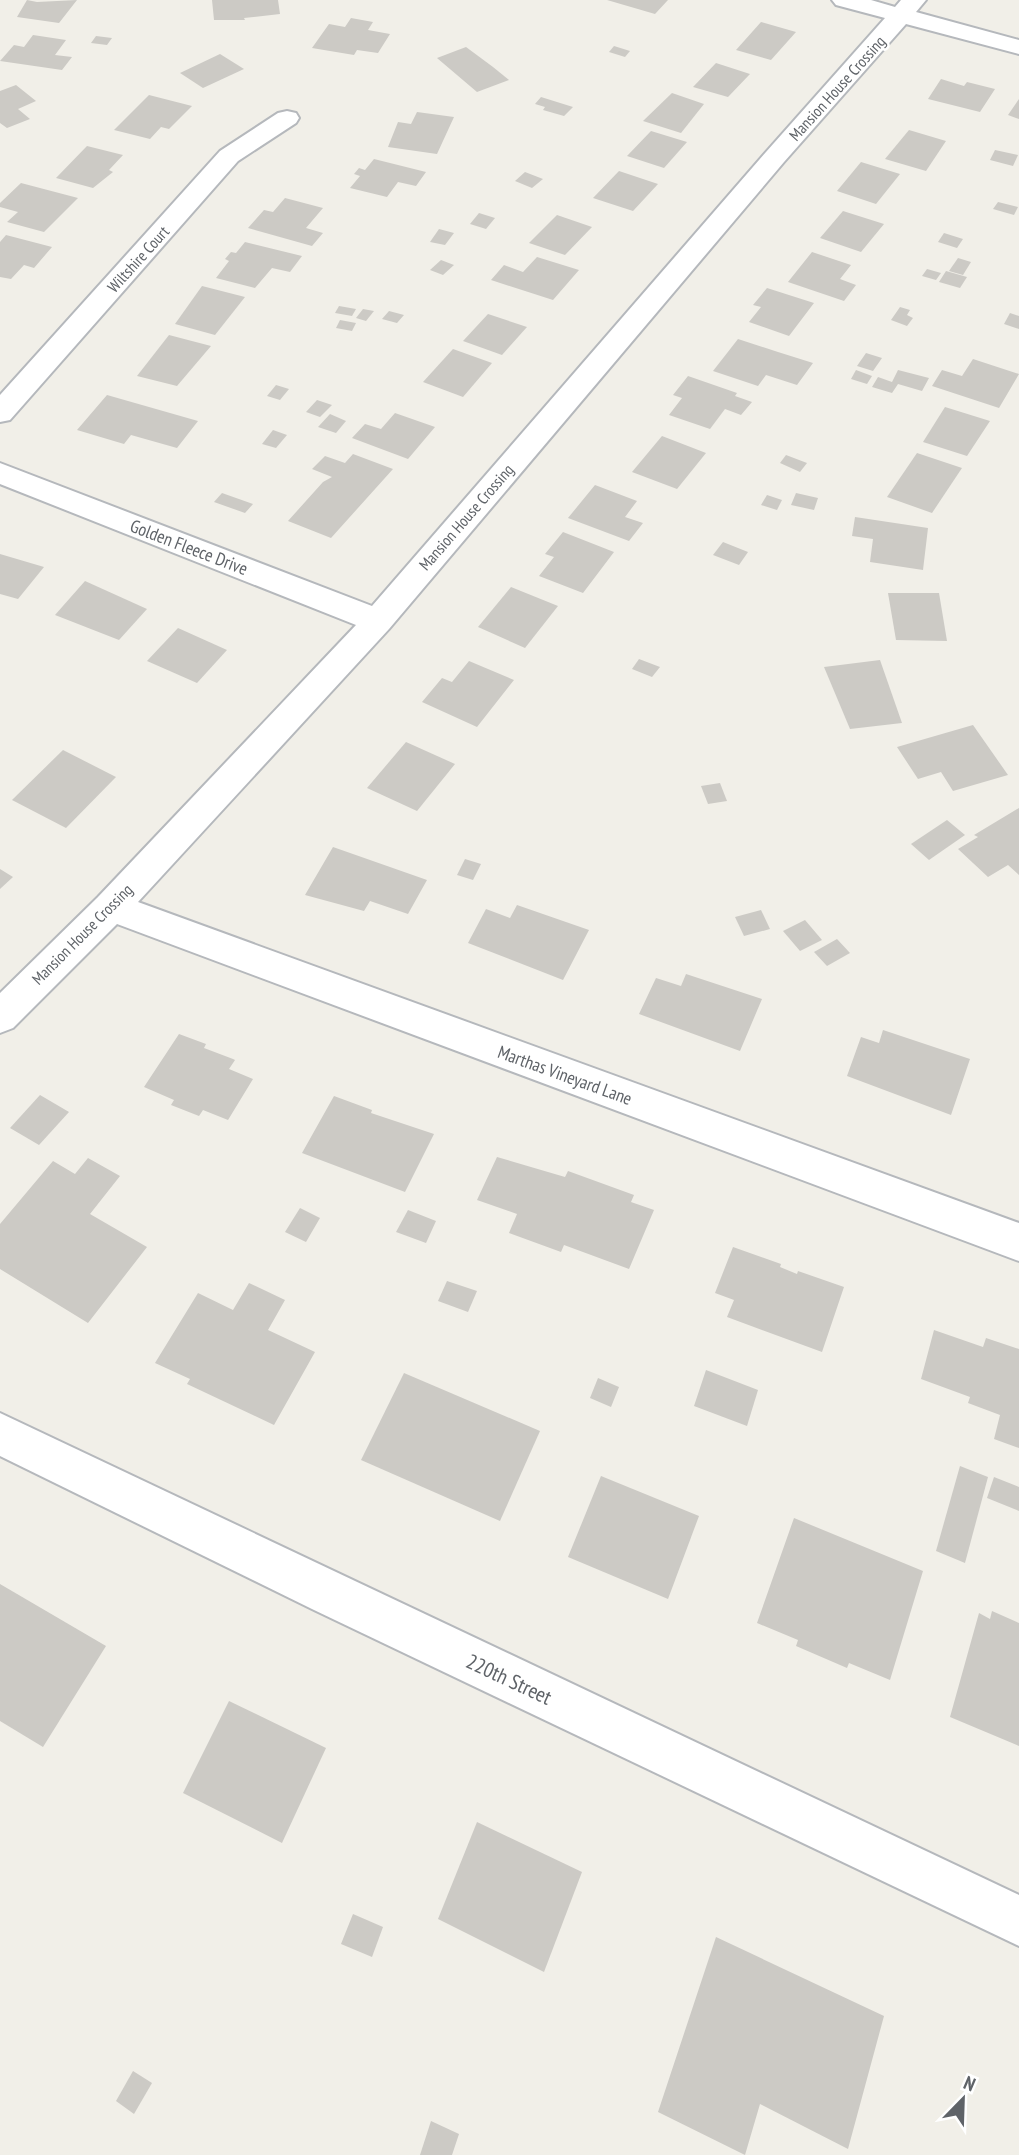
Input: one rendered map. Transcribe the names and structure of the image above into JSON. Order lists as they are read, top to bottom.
{
  "streets": {
    "street": [
      "Mansion House Crossing",
      "Wiltshire Court",
      "Golden Fleece Drive",
      "Marthas Vineyard Lane",
      "220th Street"
    ]
  },
  "crossings": [
    ["Mansion House Crossing", "Golden Fleece Drive"],
    ["Mansion House Crossing", "Marthas Vineyard Lane"]
  ],
  "north": "top right"
}
